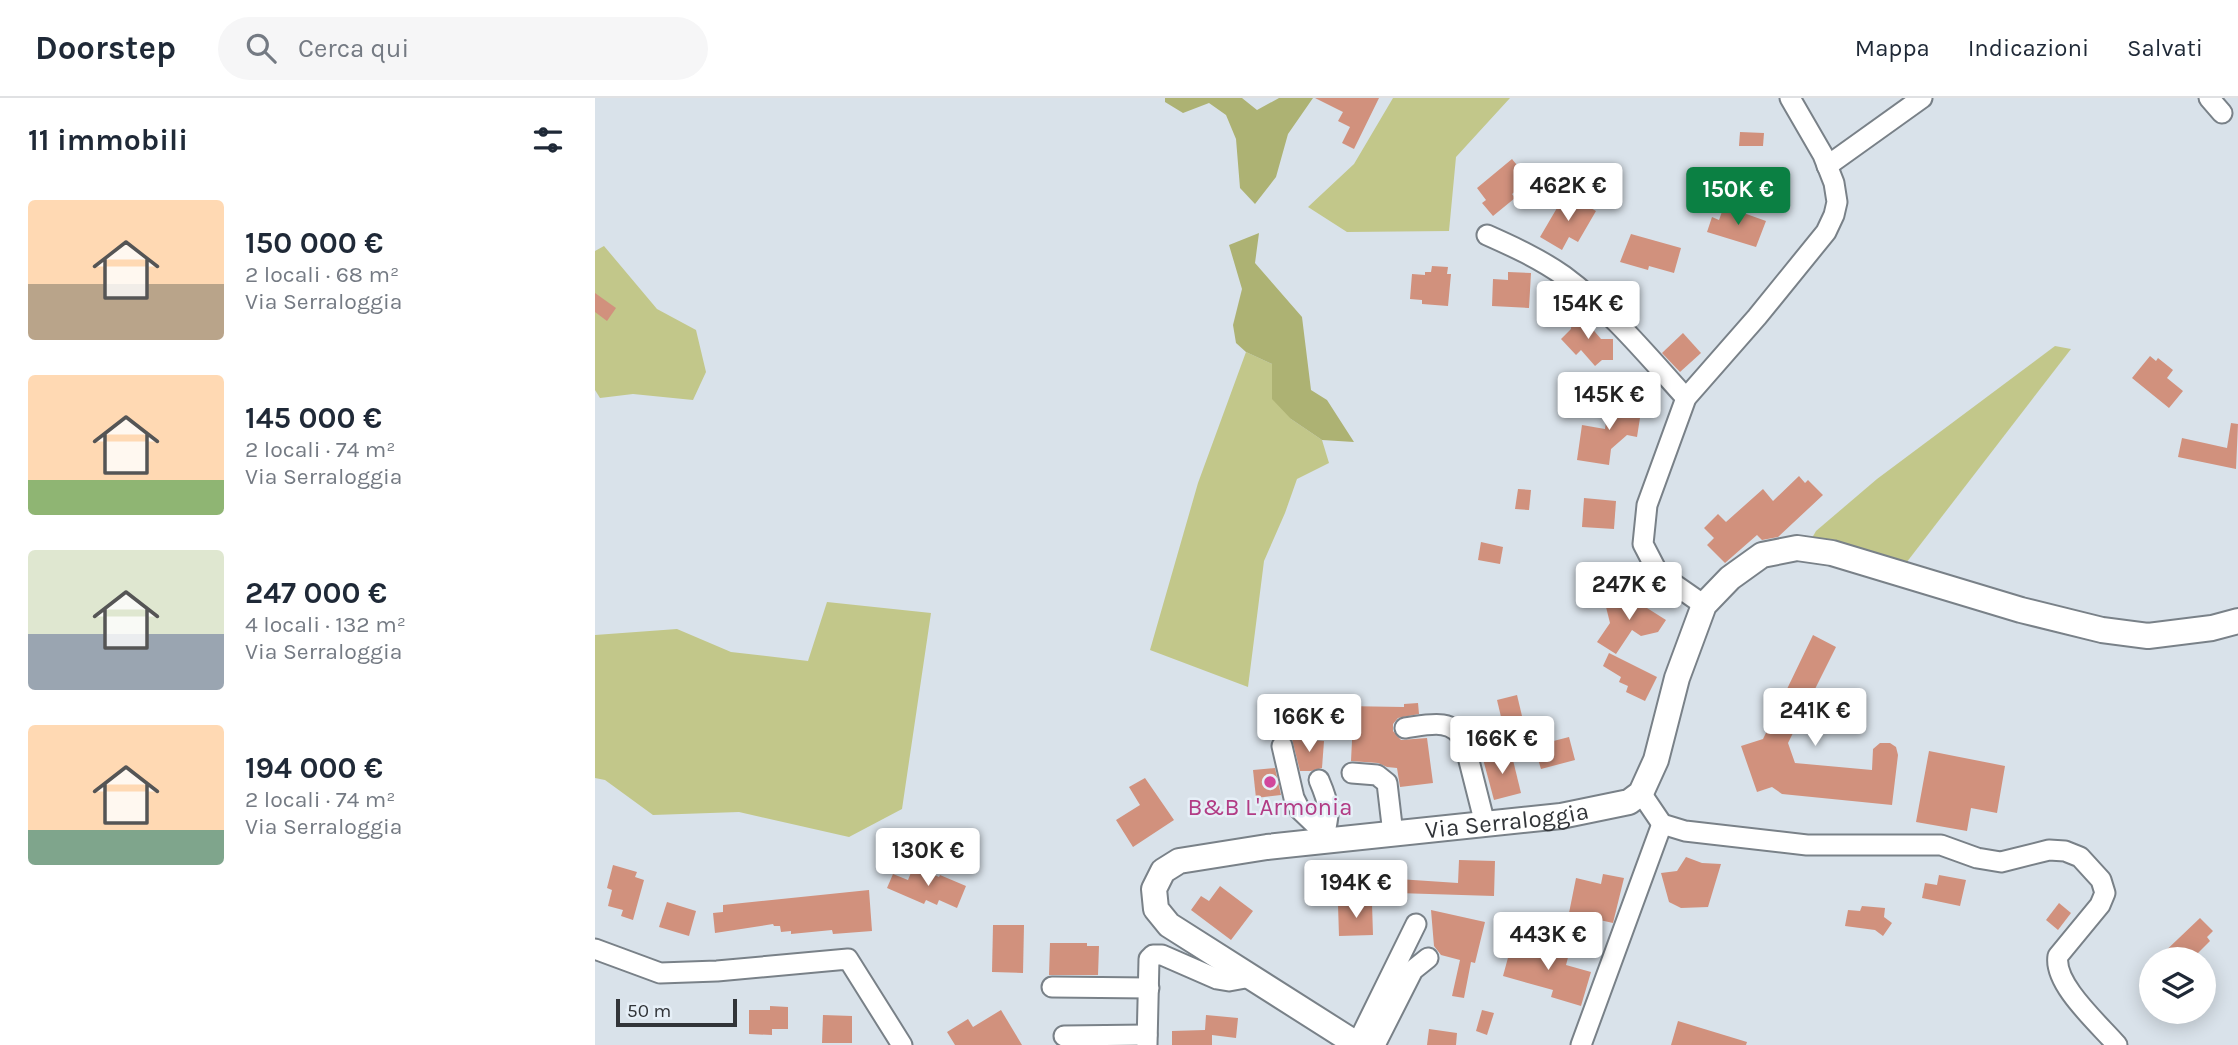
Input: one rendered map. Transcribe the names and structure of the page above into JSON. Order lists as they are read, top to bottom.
{
  "streets": {
    "main road": ["Via Serraloggia"]
  },
  "places": ["B&B L'Armonia"],
  "scale_bar": "50 m",
  "page": {
    "header": "Doorstep",
    "search": "Cerca qui",
    "nav": ["Mappa", "Indicazioni", "Salvati"],
    "heading": "11 immobili",
    "price": [
      "462K €",
      "150K €",
      "154K €",
      "145K €",
      "247K €",
      "241K €",
      "166K €",
      "166K €",
      "130K €",
      "194K €",
      "443K €"
    ],
    "list": [
      {
        "name": "150 000 €",
        "note": "2 locali · 68 m² · Via Serraloggia"
      },
      {
        "name": "145 000 €",
        "note": "2 locali · 74 m² · Via Serraloggia"
      },
      {
        "name": "247 000 €",
        "note": "4 locali · 132 m² · Via Serraloggia"
      },
      {
        "name": "194 000 €",
        "note": "2 locali · 74 m² · Via Serraloggia"
      }
    ],
    "scale": "50 m"
  }
}
